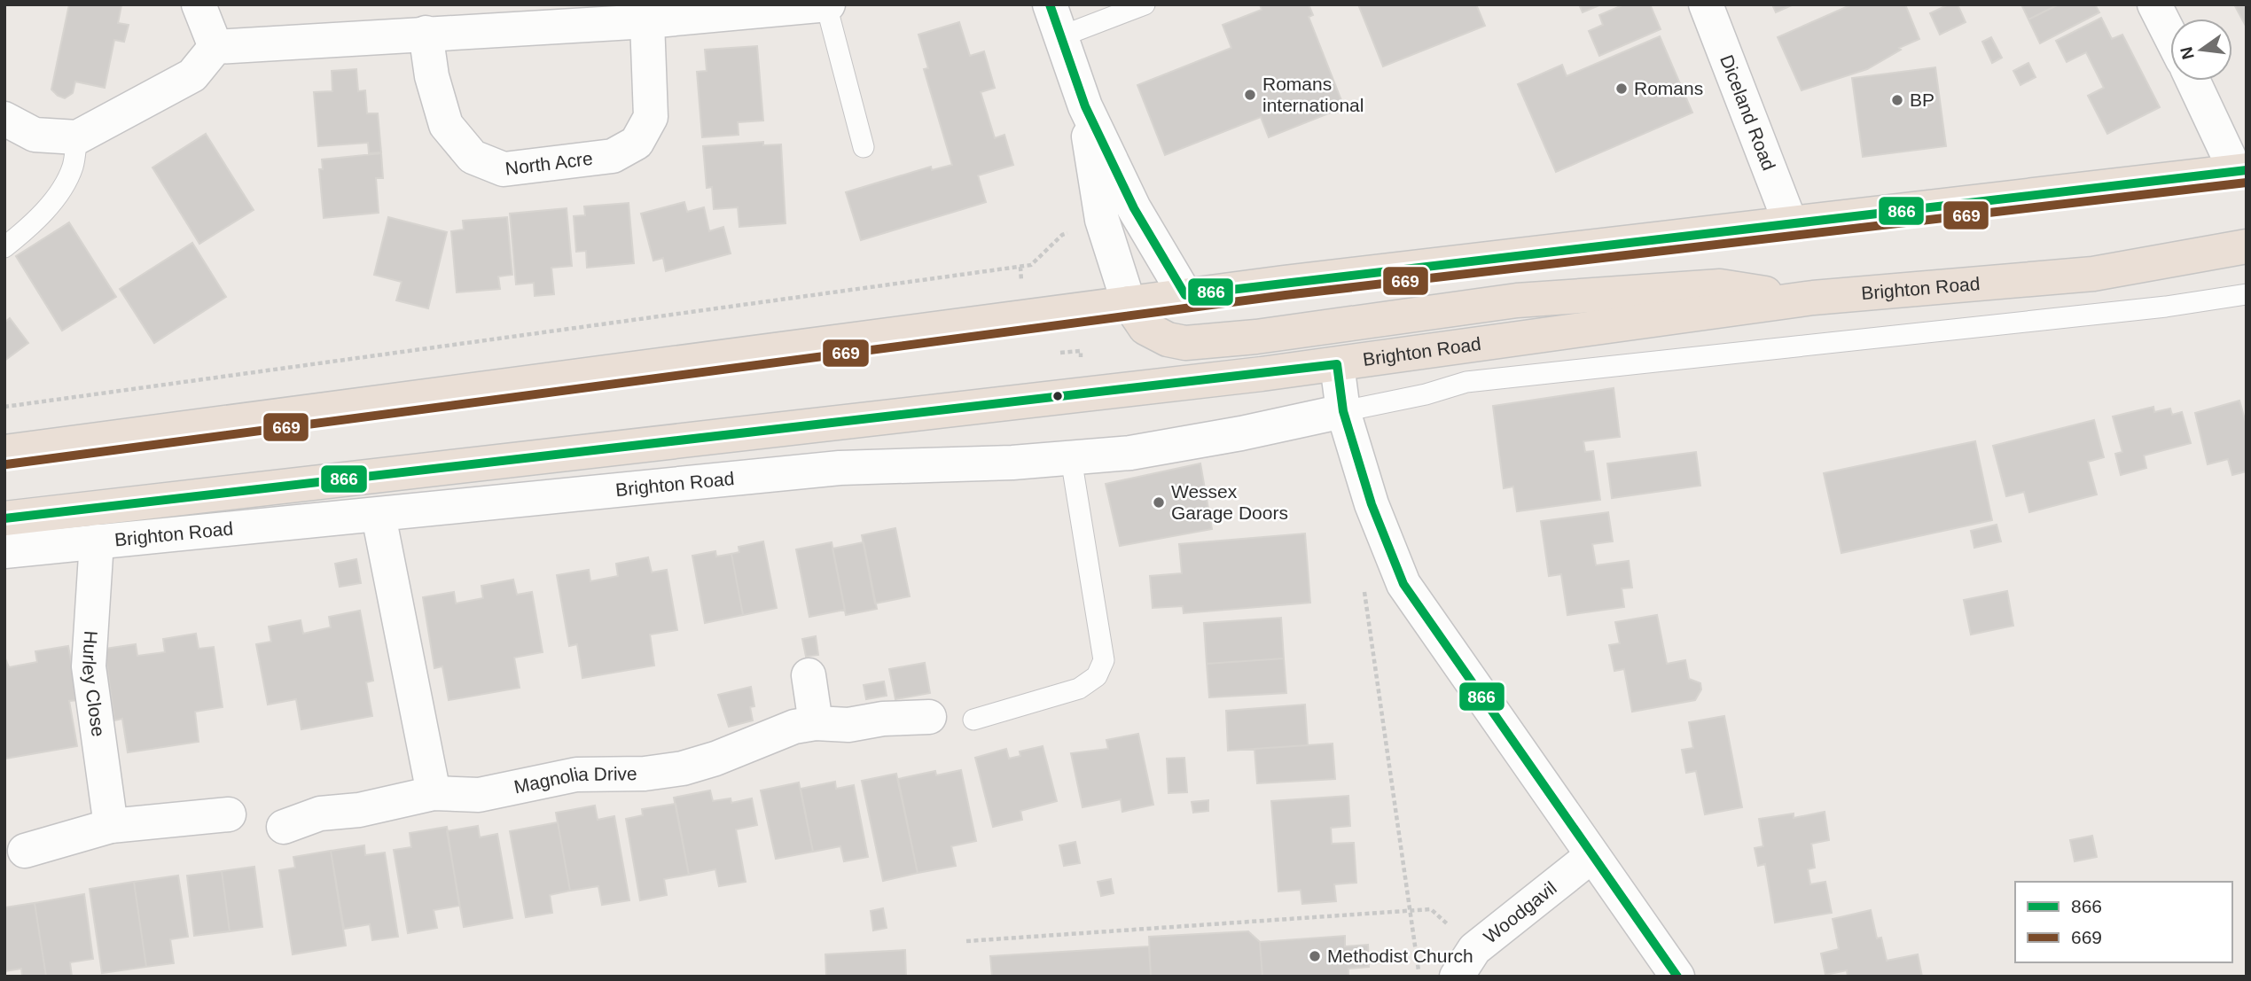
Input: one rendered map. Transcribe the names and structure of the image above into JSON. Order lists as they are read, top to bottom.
{
  "streets": {
    "highway": ["Brighton Road"],
    "street": [
      "Diceland Road",
      "North Acre",
      "Hurley Close",
      "Magnolia Drive",
      "Woodgavil"
    ]
  },
  "crossings": [
    ["Brighton Road", "Hurley Close"]
  ],
  "places": [
    "Romans",
    "Romans international",
    "BP",
    "Wessex Garage Doors",
    "Methodist Church"
  ],
  "lines": ["transit line 866", "transit line 669"],
  "legend": ["866", "669"],
  "north": "left"
}
